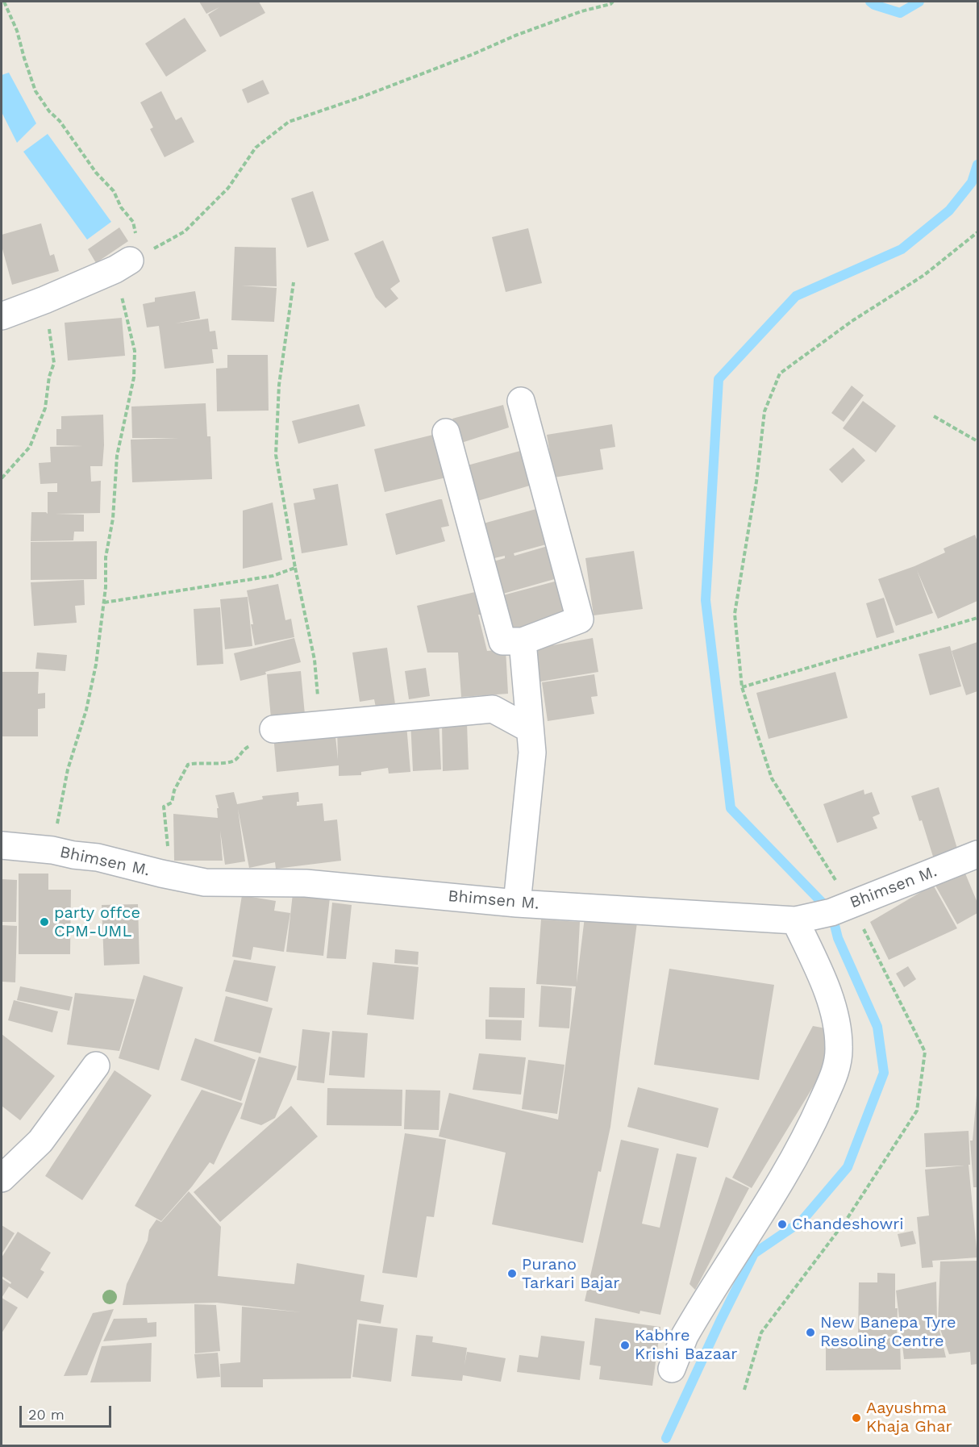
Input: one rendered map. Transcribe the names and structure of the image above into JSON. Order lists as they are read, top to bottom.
{
  "streets": {
    "street": ["Bhimsen M."]
  },
  "places": [
    "party offce CPM-UML",
    "Chandeshowri",
    "Purano Tarkari Bajar",
    "New Banepa Tyre Resoling Centre",
    "Kabhre Krishi Bazaar",
    "Aayushma Khaja Ghar"
  ],
  "scale_bar": "20 m"
}
